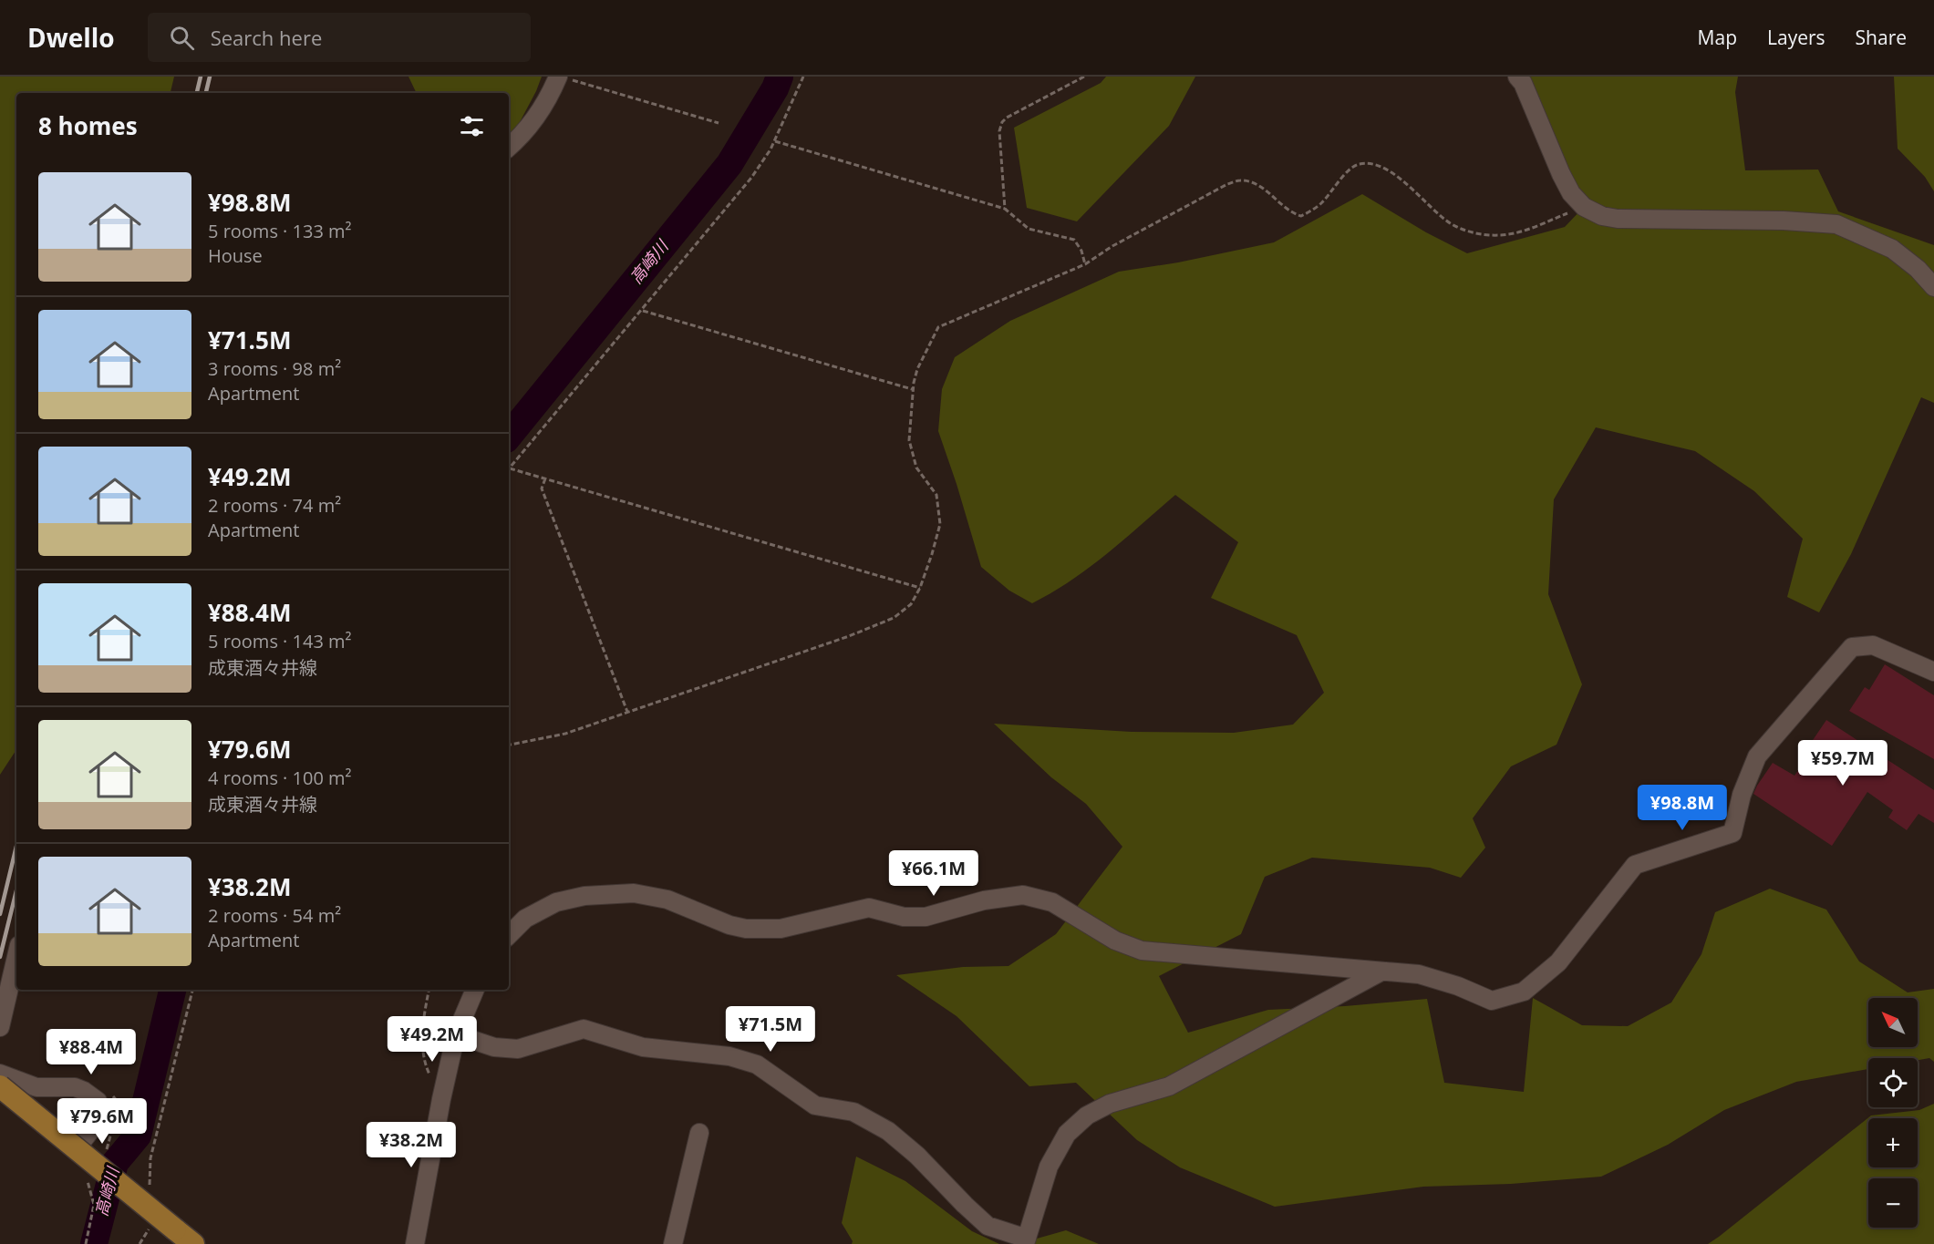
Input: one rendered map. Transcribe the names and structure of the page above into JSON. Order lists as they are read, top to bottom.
{
  "water": ["高崎川"],
  "north": "top left",
  "page": {
    "header": "Dwello",
    "search": "Search here",
    "nav": ["Map", "Layers", "Share"],
    "heading": "8 homes",
    "list": [
      {
        "name": "¥98.8M",
        "note": "5 rooms · 133 m² · House"
      },
      {
        "name": "¥71.5M",
        "note": "3 rooms · 98 m² · Apartment"
      },
      {
        "name": "¥49.2M",
        "note": "2 rooms · 74 m² · Apartment"
      },
      {
        "name": "¥88.4M",
        "note": "5 rooms · 143 m² · 成東酒々井線"
      },
      {
        "name": "¥79.6M",
        "note": "4 rooms · 100 m² · 成東酒々井線"
      },
      {
        "name": "¥38.2M",
        "note": "2 rooms · 54 m² · Apartment"
      }
    ],
    "price": [
      "¥59.7M",
      "¥98.8M",
      "¥66.1M",
      "¥71.5M",
      "¥49.2M",
      "¥88.4M",
      "¥79.6M",
      "¥38.2M"
    ],
    "map_buttons": ["+", "−"]
  }
}
